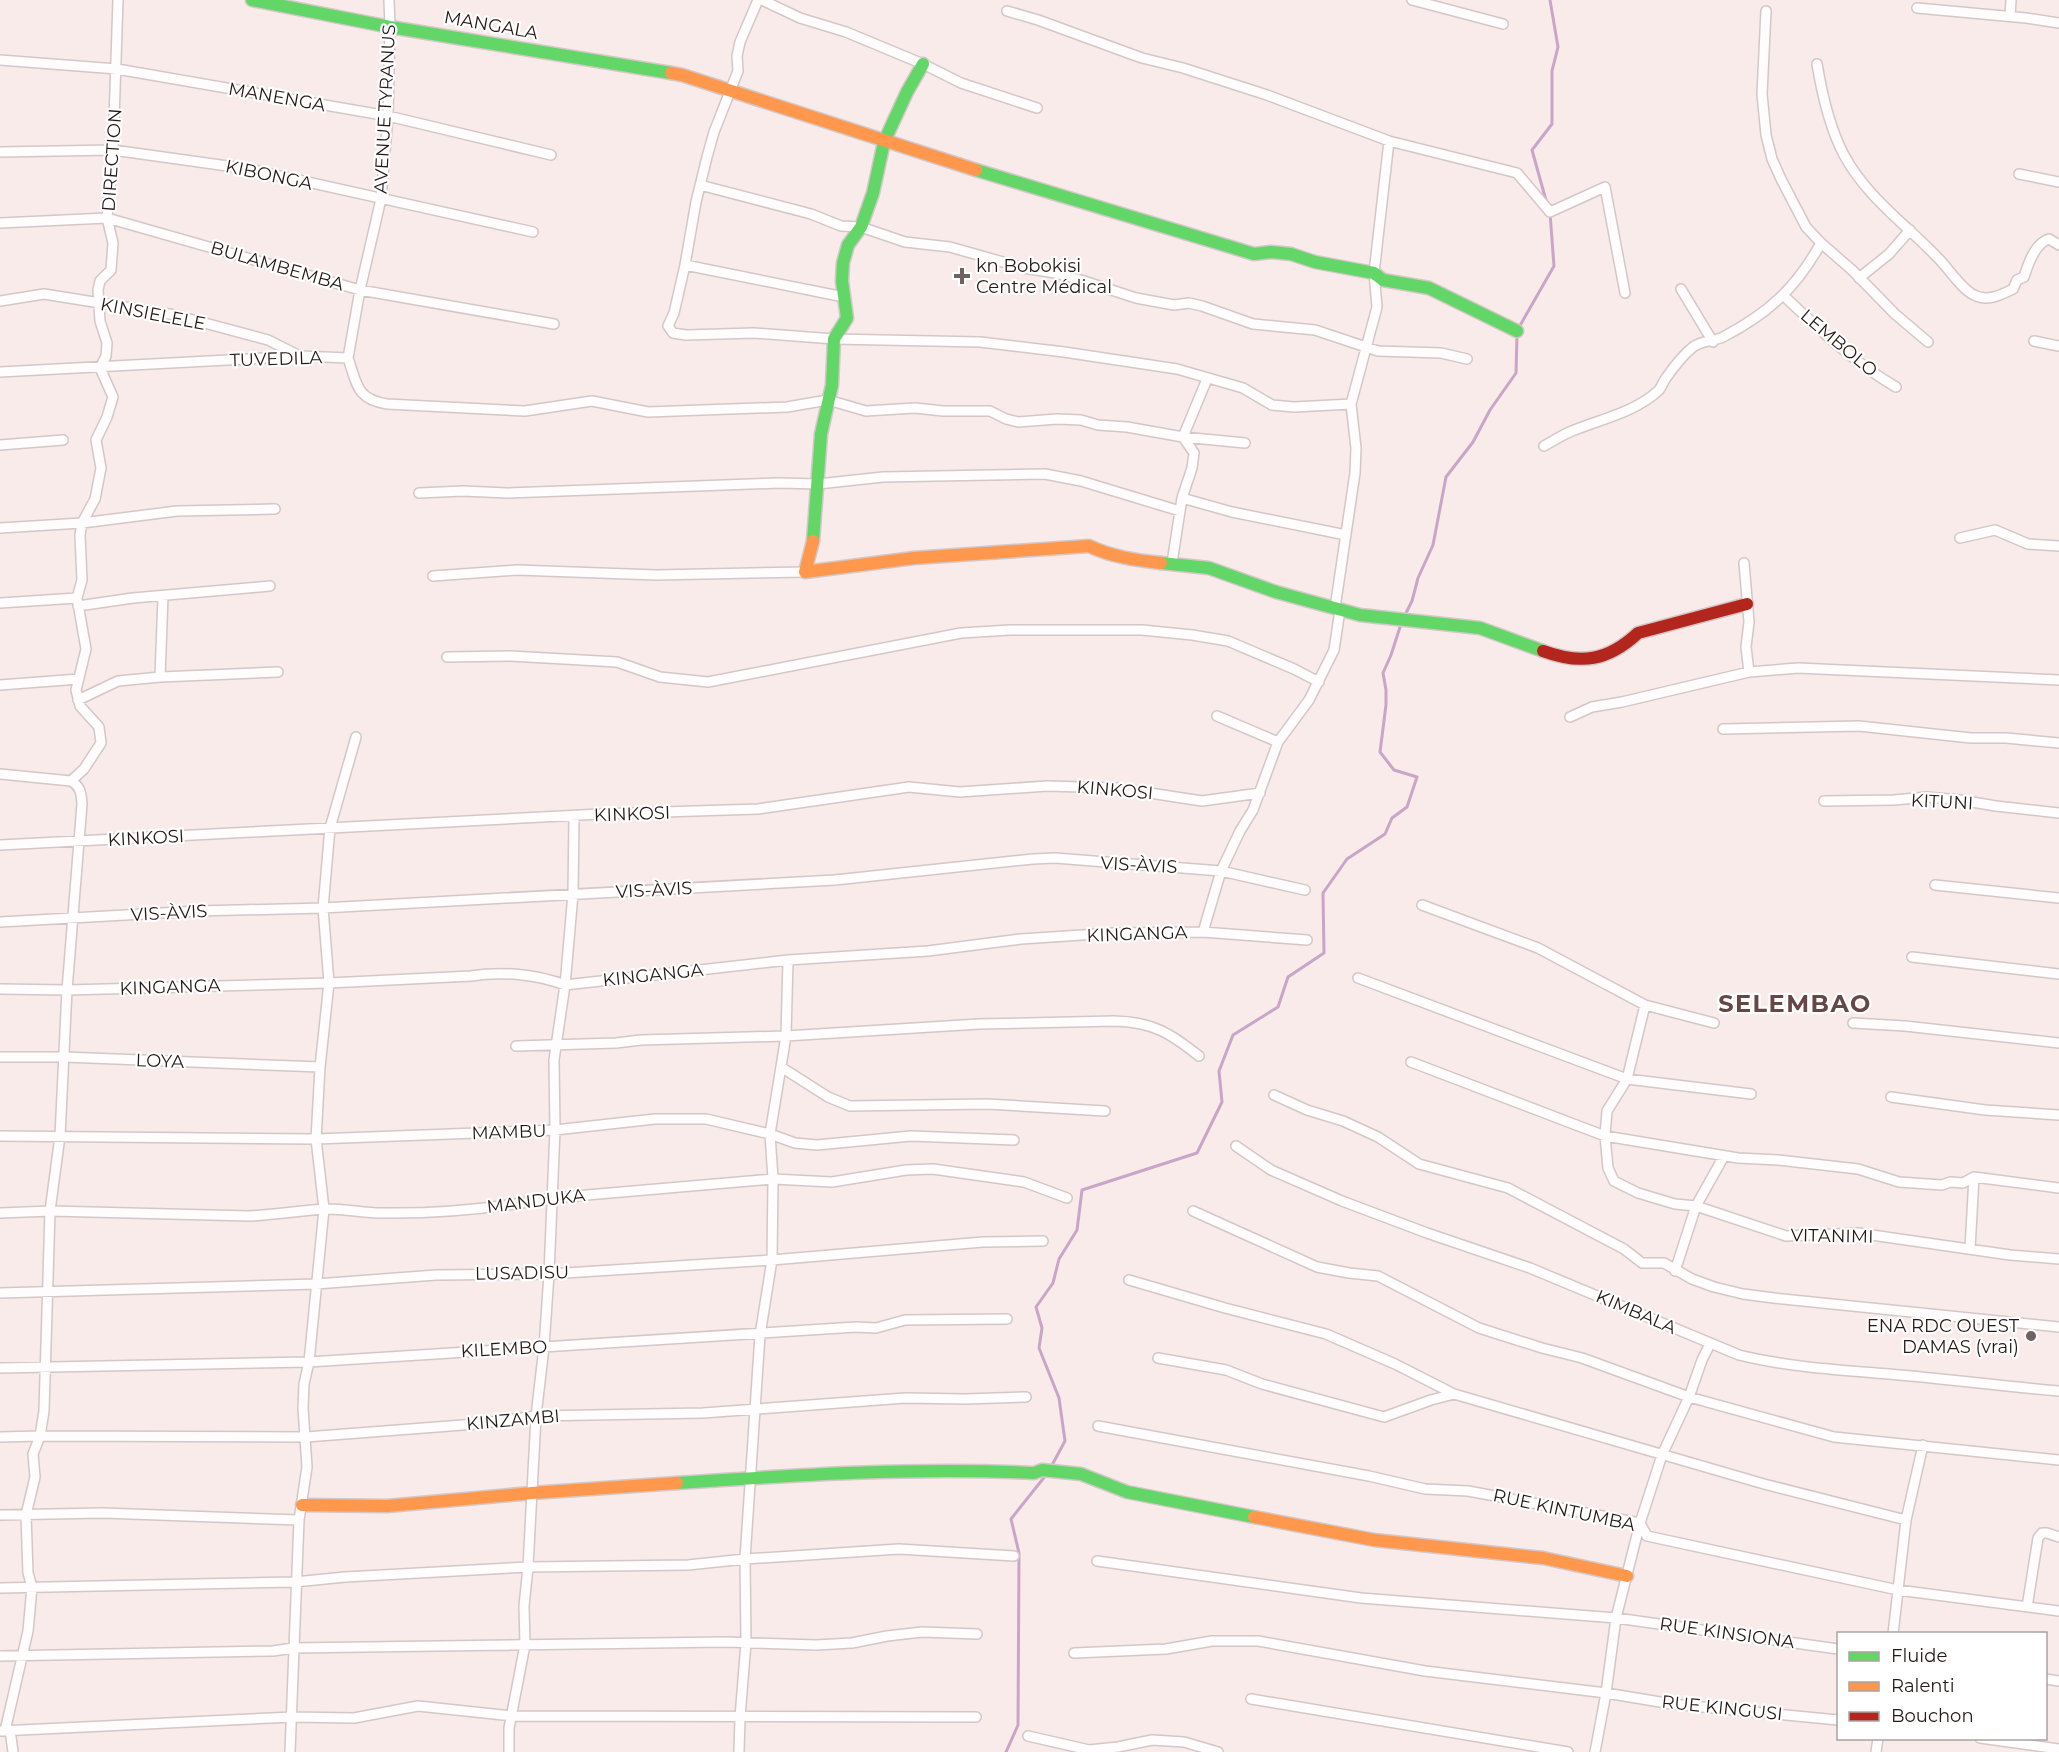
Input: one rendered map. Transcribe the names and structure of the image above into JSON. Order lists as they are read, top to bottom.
{
  "streets": {
    "street": [
      "MANGALA",
      "MANENGA",
      "AVENUE TYRANUS",
      "DIRECTION",
      "KIBONGA",
      "BULAMBEMBA",
      "KINSIELELE",
      "LEMBOLO",
      "TUVEDILA",
      "KINKOSI",
      "KITUNI",
      "VIS-ÀVIS",
      "KINGANGA",
      "LOYA",
      "MAMBU",
      "MANDUKA",
      "VITANIMI",
      "LUSADISU",
      "KIMBALA",
      "KILEMBO",
      "KINZAMBI",
      "RUE KINTUMBA",
      "RUE KINSIONA",
      "RUE KINGUSI"
    ]
  },
  "crossings": [
    ["MANGALA", "AVENUE TYRANUS"],
    ["MANENGA", "AVENUE TYRANUS"],
    ["MANENGA", "DIRECTION"],
    ["AVENUE TYRANUS", "KIBONGA"],
    ["AVENUE TYRANUS", "BULAMBEMBA"],
    ["AVENUE TYRANUS", "TUVEDILA"],
    ["DIRECTION", "KIBONGA"],
    ["DIRECTION", "BULAMBEMBA"],
    ["DIRECTION", "KINSIELELE"],
    ["DIRECTION", "TUVEDILA"],
    ["KINSIELELE", "TUVEDILA"]
  ],
  "districts": ["SELEMBAO"],
  "places": {
    "health": ["kn Bobokisi Centre Médical"],
    "other": ["ENA RDC OUEST DAMAS (vrai)"]
  },
  "legend": ["Fluide", "Ralenti", "Bouchon"]
}
